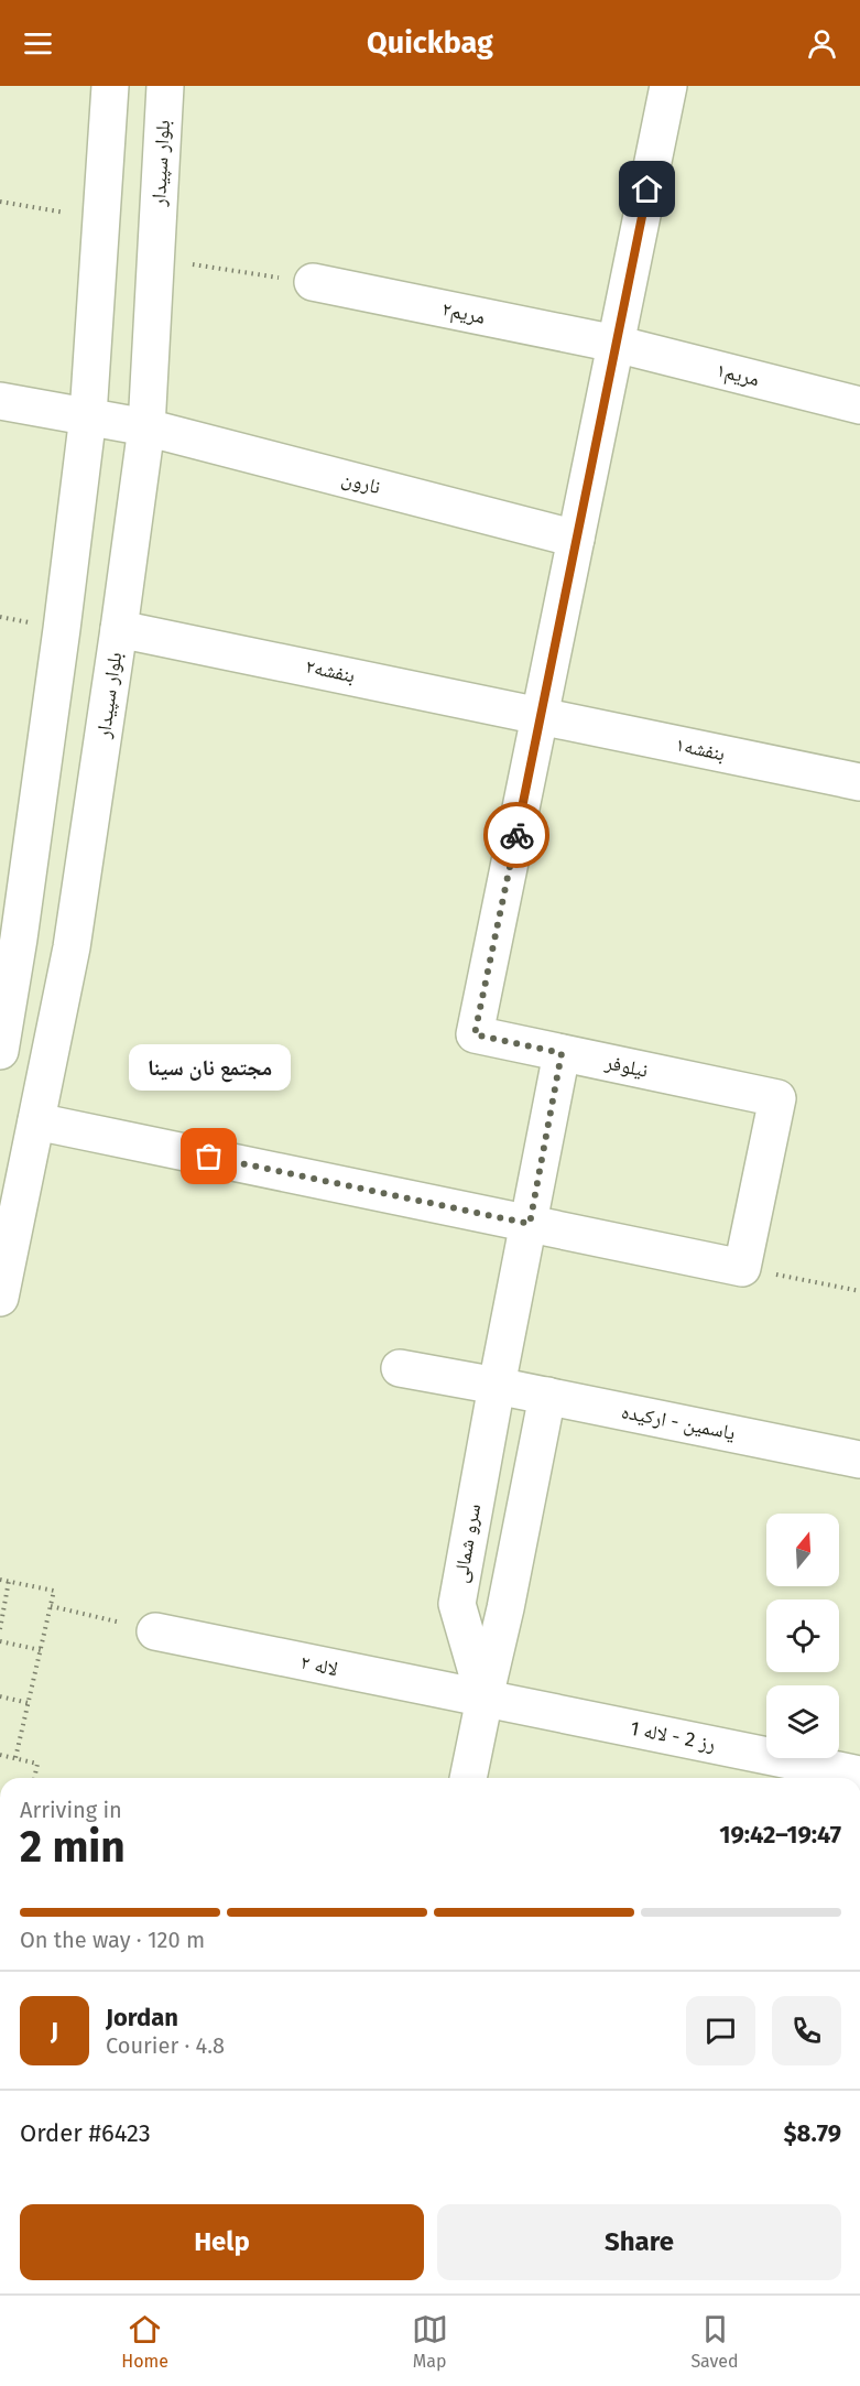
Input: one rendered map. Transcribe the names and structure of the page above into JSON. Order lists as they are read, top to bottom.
{
  "streets": {
    "street": [
      "بلوار سپیدار",
      "مریم۲",
      "مریم۱",
      "نارون",
      "بنفشه۲",
      "بنفشه۱",
      "نیلوفر",
      "یاسمین - ارکیده",
      "سرو شمالی",
      "لاله ۲",
      "رز 2 - لاله 1"
    ]
  },
  "crossings": [
    ["بلوار سپیدار", "نارون"],
    ["بلوار سپیدار", "بنفشه۲"],
    ["مریم۲", "مریم۱"],
    ["بنفشه۲", "بنفشه۱"],
    ["بنفشه۲", "نیلوفر"],
    ["بنفشه۱", "نیلوفر"],
    ["نیلوفر", "سرو شمالی"],
    ["یاسمین - ارکیده", "سرو شمالی"],
    ["سرو شمالی", "لاله ۲"],
    ["سرو شمالی", "رز 2 - لاله 1"],
    ["لاله ۲", "رز 2 - لاله 1"]
  ],
  "places": ["مجتمع نان سینا"],
  "north": "top",
  "page": {
    "header": "Quickbag",
    "bubble": "مجتمع نان سینا",
    "heading": ["2 min", "Arriving in", "19:42–19:47"],
    "panel": [
      "Jordan",
      "Courier · 4.8",
      "Order #6423",
      "$8.79"
    ],
    "bar": "On the way · 120 m",
    "round": "J",
    "buttons": ["Help", "Share"],
    "tabs": ["Home", "Map", "Saved"]
  }
}
